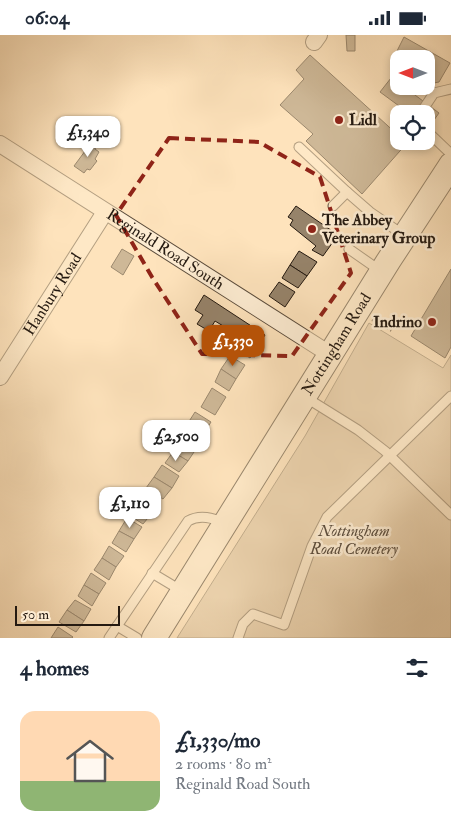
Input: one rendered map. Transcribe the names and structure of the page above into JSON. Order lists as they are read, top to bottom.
{
  "streets": {
    "street": ["Reginald Road South", "Hanbury Road", "Nottingham Road"]
  },
  "crossings": [
    ["Reginald Road South", "Hanbury Road"],
    ["Reginald Road South", "Nottingham Road"]
  ],
  "parks": ["Nottingham Road Cemetery"],
  "places": ["Lidl", "The Abbey Veterinary Group", "Indrino"],
  "scale_bar": "50 m",
  "north": "left",
  "page": {
    "status": "06:04",
    "price": [
      "£1,340",
      "£1,330",
      "£2,500",
      "£1,110"
    ],
    "scale": "50 m",
    "heading": "4 homes",
    "list": [
      {
        "name": "£1,330/mo",
        "note": "2 rooms · 80 m² · Reginald Road South"
      }
    ]
  }
}
